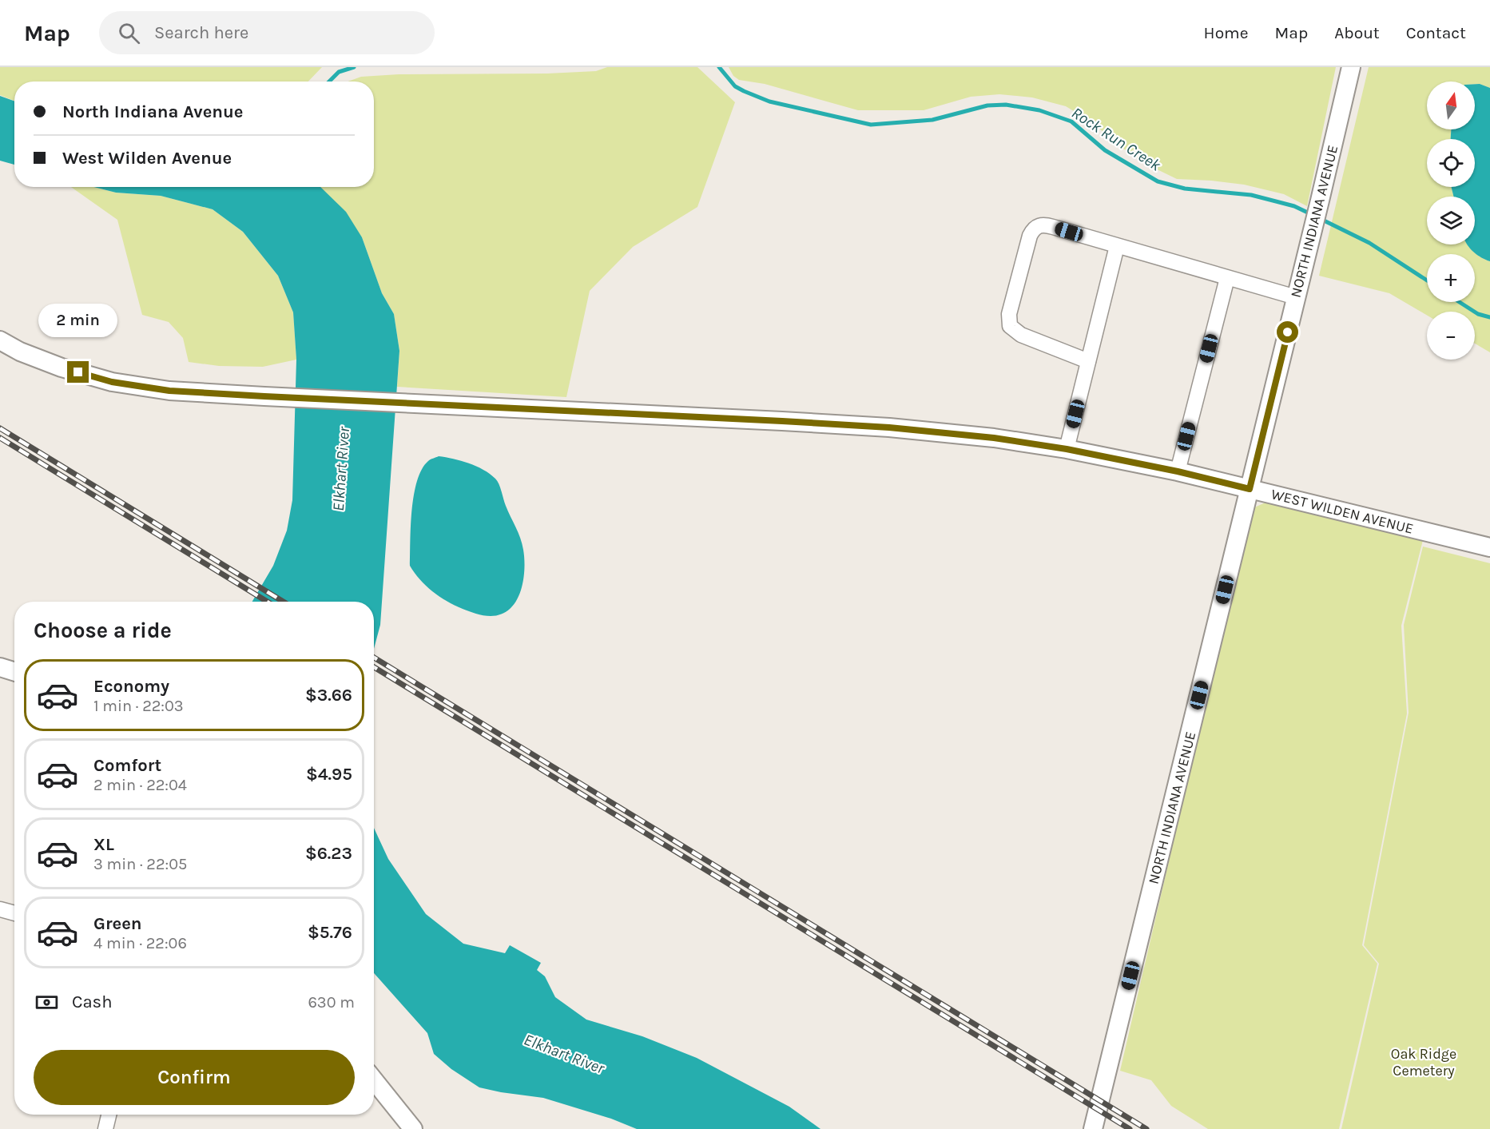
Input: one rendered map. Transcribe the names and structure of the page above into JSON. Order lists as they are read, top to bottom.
{
  "streets": {
    "street": ["NORTH INDIANA AVENUE", "WEST WILDEN AVENUE"]
  },
  "crossings": [
    ["NORTH INDIANA AVENUE", "WEST WILDEN AVENUE"]
  ],
  "water": ["Rock Run Creek", "Elkhart River"],
  "parks": ["Oak Ridge Cemetery"],
  "north": "top",
  "page": {
    "header": "Map",
    "search": "Search here",
    "nav": [
      "Home",
      "Map",
      "About",
      "Contact"
    ],
    "map_buttons": ["+", "−"],
    "banner": ["North Indiana Avenue", "West Wilden Avenue"],
    "bubble": "2 min",
    "heading": "Choose a ride",
    "list": [
      {
        "name": "Economy",
        "note": "1 min · 22:03",
        "value": "$3.66"
      },
      {
        "name": "Comfort",
        "note": "2 min · 22:04",
        "value": "$4.95"
      },
      {
        "name": "XL",
        "note": "3 min · 22:05",
        "value": "$6.23"
      },
      {
        "name": "Green",
        "note": "4 min · 22:06",
        "value": "$5.76"
      }
    ],
    "pay": ["Cash", "630 m"],
    "buttons": "Confirm"
  }
}
